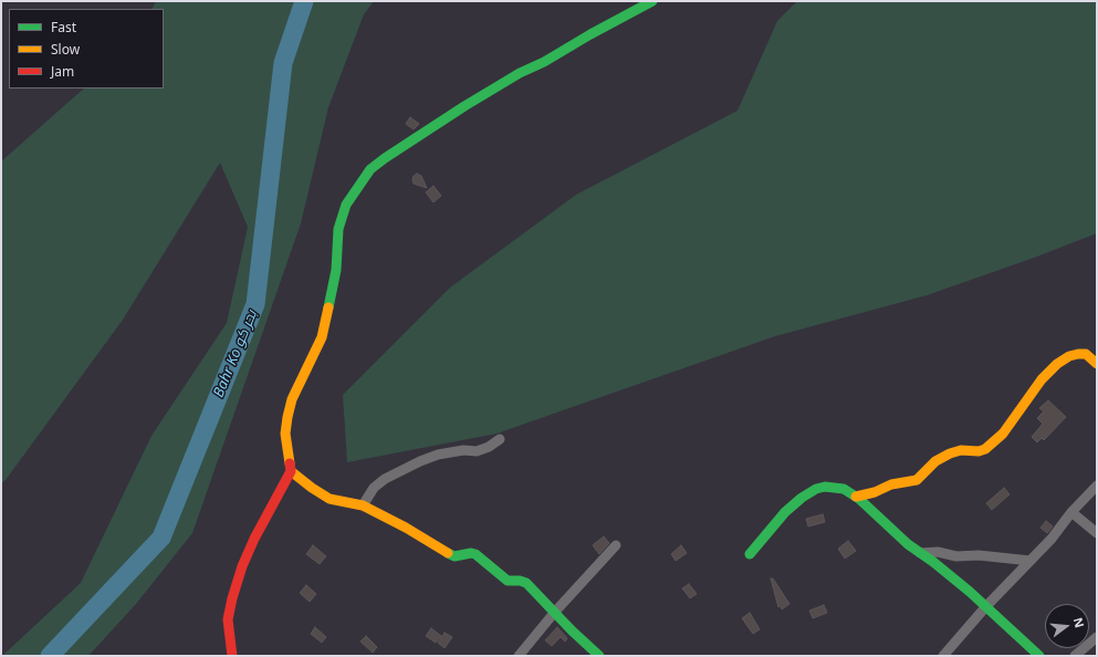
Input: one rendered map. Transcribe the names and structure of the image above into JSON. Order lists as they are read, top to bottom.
{
  "water": ["Bahr Ko بحر كو"],
  "legend": ["Fast", "Slow", "Jam"],
  "north": "right"
}
